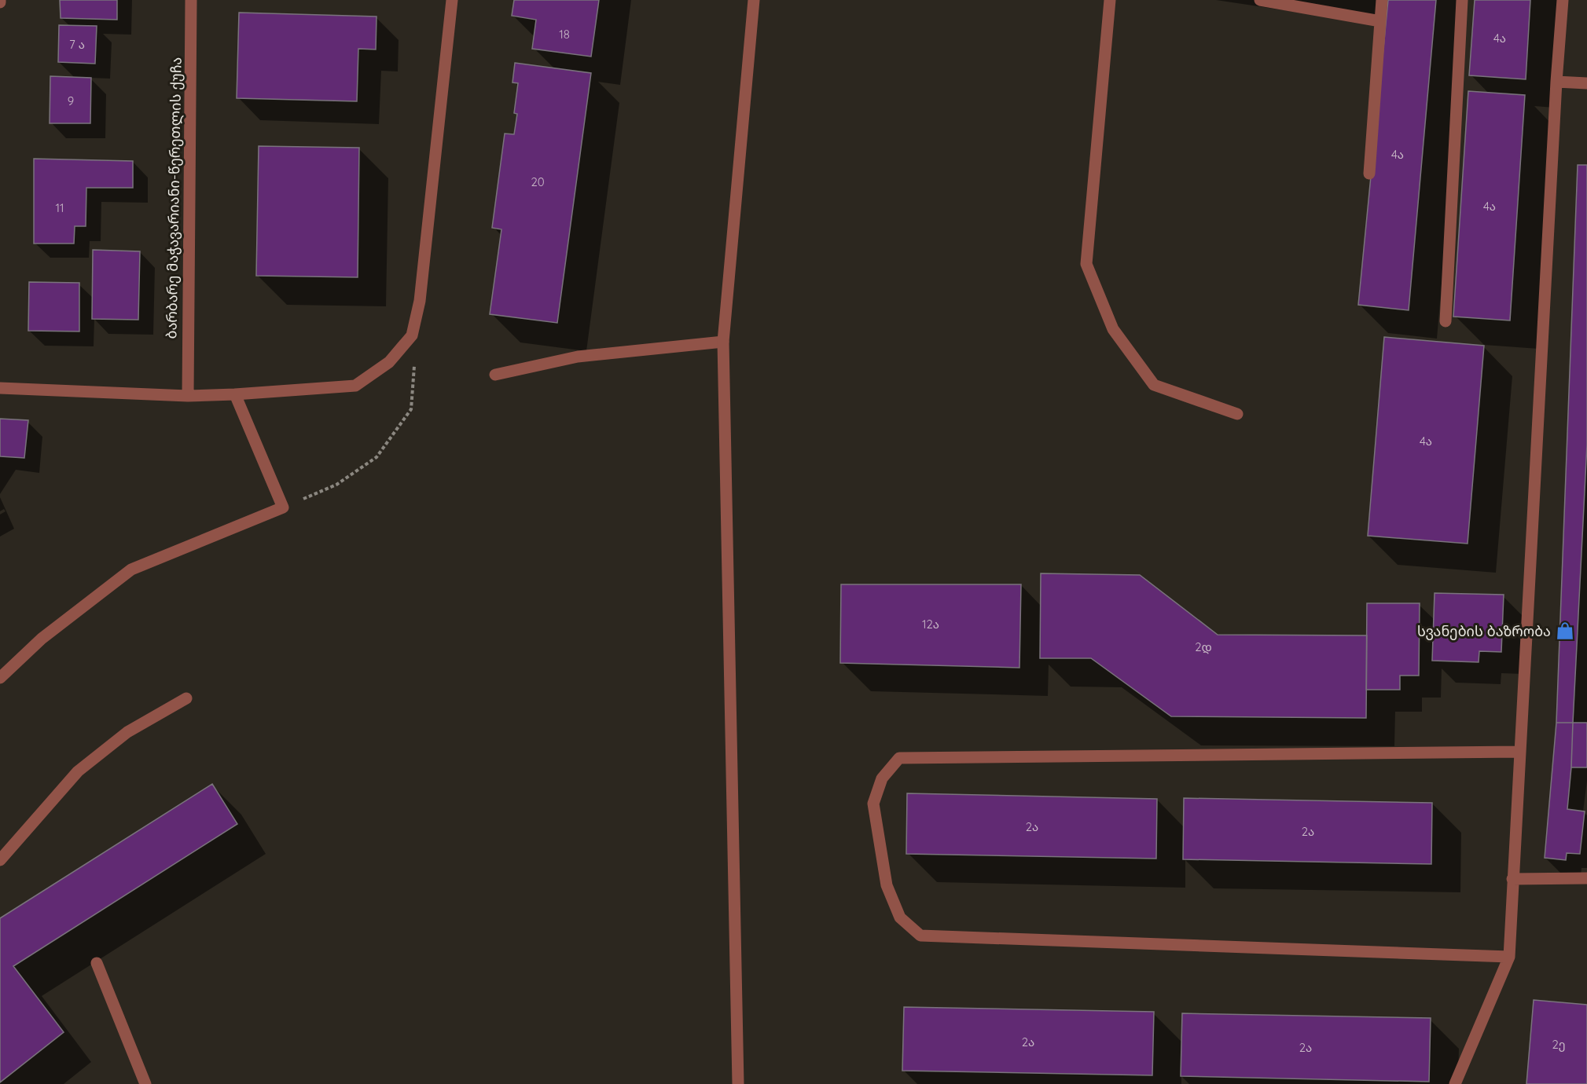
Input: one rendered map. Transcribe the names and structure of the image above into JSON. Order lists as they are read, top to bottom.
{
  "streets": {
    "street": ["ბარბარე მაჭავარიანი-წერეთლის ქუჩა"]
  },
  "places": {
    "shop": ["სვანების ბაზრობა"]
  },
  "house_numbers": [
    "18",
    "4ა",
    "7 ა",
    "9",
    "4ა",
    "20",
    "4ა",
    "11",
    "4ა",
    "12ა",
    "2დ",
    "2ა",
    "2ა",
    "2ა",
    "2ე",
    "2ა"
  ]
}
